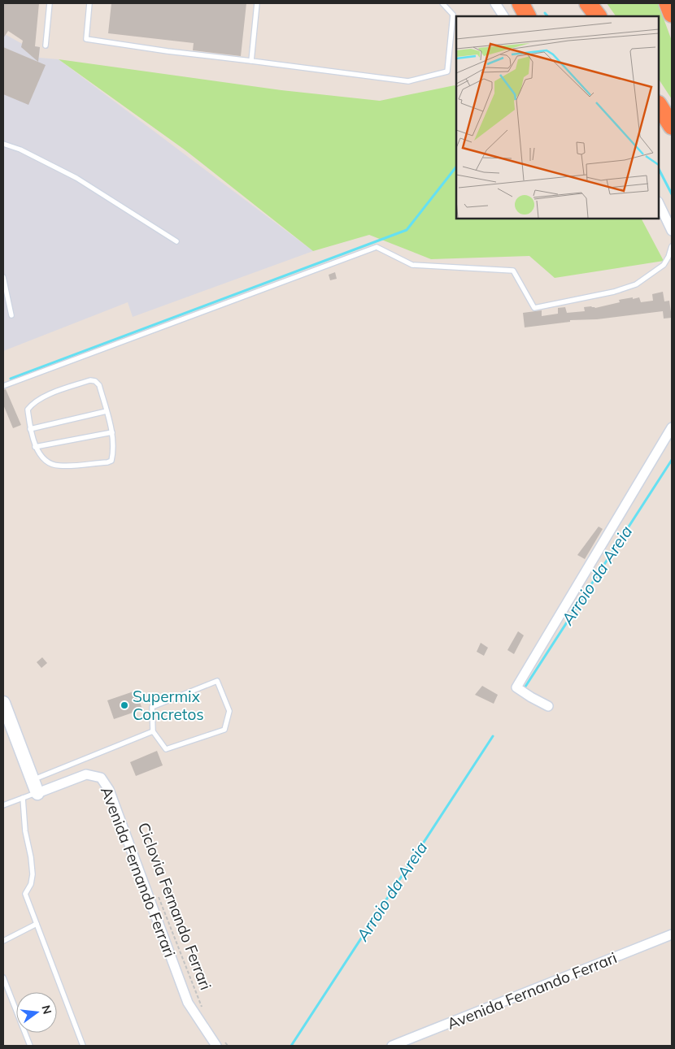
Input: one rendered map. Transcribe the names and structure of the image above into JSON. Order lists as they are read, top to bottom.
{
  "streets": {
    "street": ["Avenida Fernando Ferrari"],
    "path": ["Ciclovia Fernando Ferrari"]
  },
  "water": ["Arroio da Areia"],
  "places": ["Supermix Concretos"],
  "north": "right"
}
